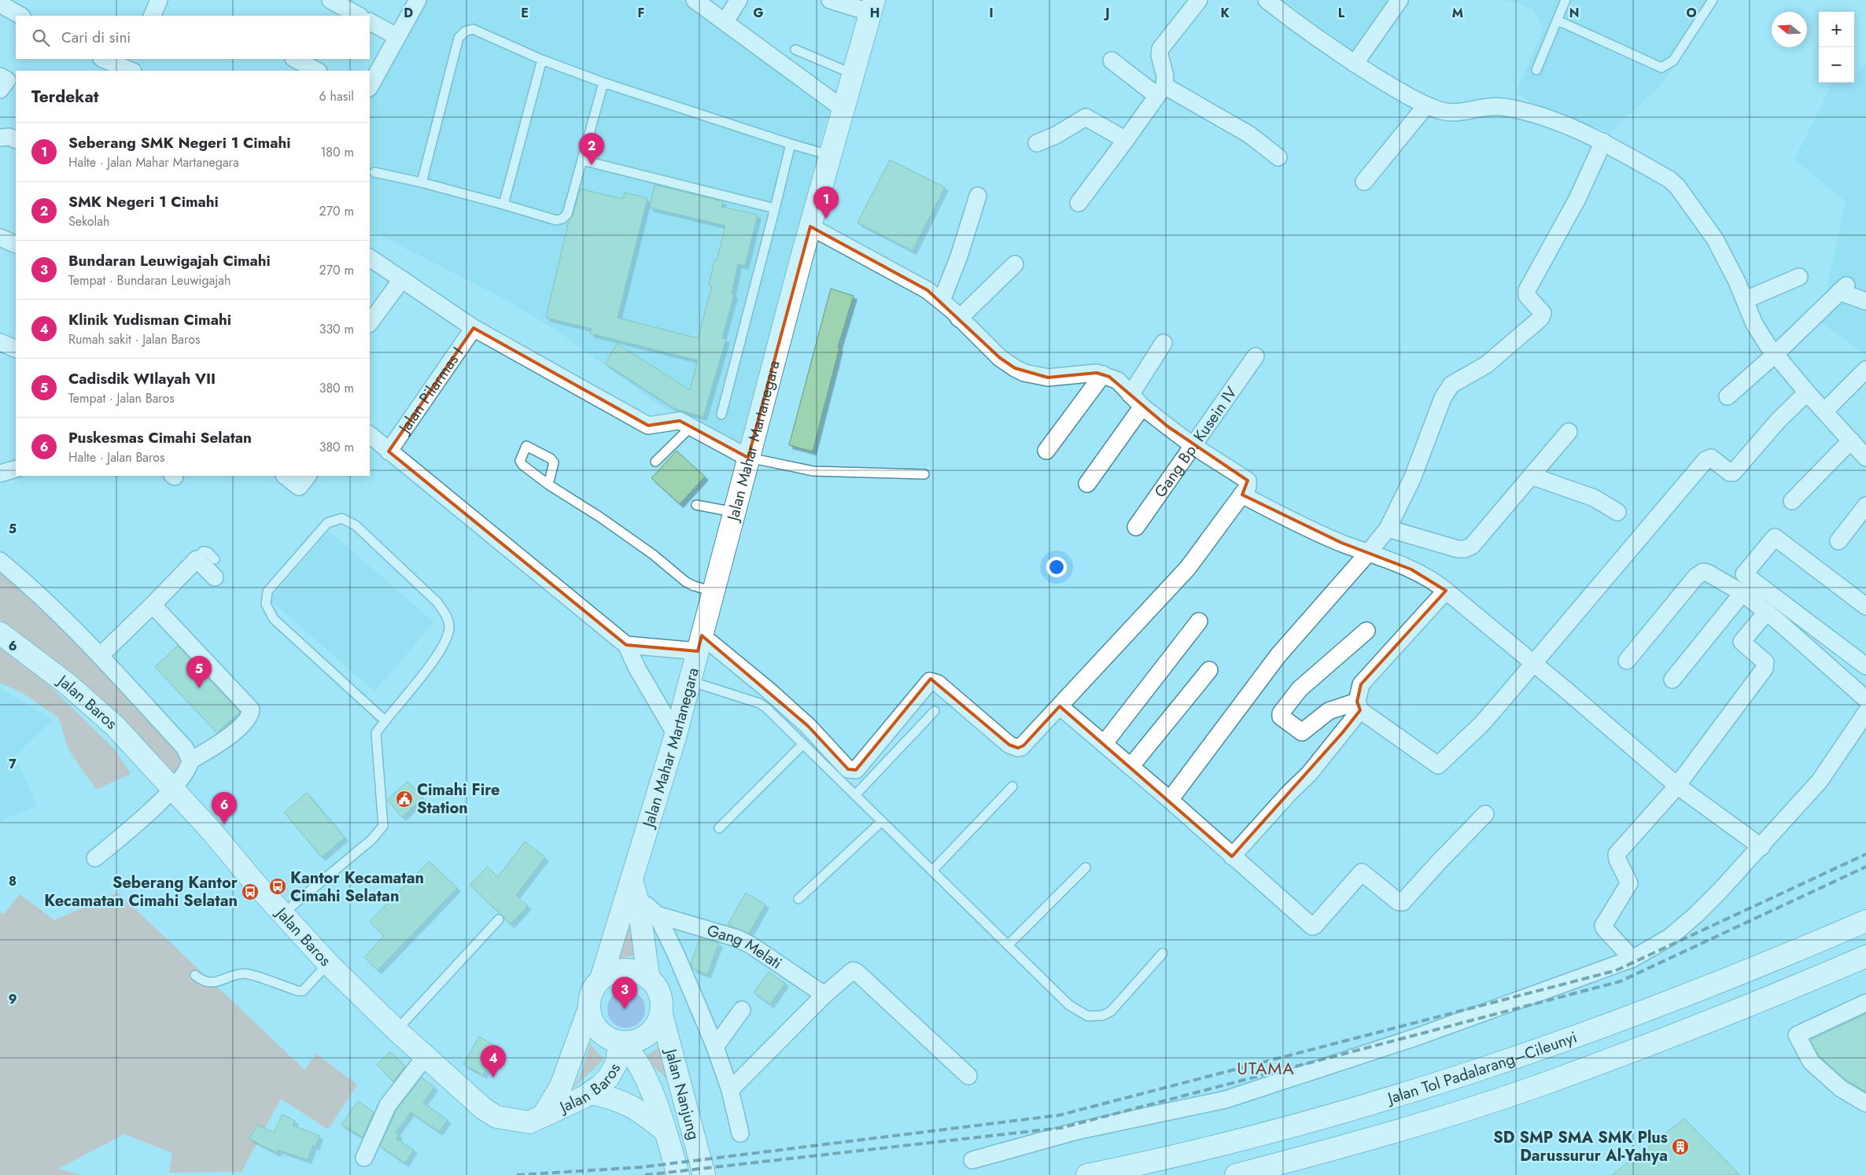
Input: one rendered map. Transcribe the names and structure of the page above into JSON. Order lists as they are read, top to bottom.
{
  "streets": {
    "main road": [
      "Jalan Mahar Martanegara",
      "Jalan Baros",
      "Jalan Tol Padalarang–Cileunyi",
      "Jalan Nanjung"
    ],
    "street": ["Jalan Pilarmas I", "Gang Bp. Kusein IV", "Gang Melati"]
  },
  "crossings": [
    ["Jalan Mahar Martanegara", "Jalan Baros"],
    ["Jalan Mahar Martanegara", "Jalan Nanjung"],
    ["Jalan Baros", "Jalan Nanjung"]
  ],
  "districts": ["UTAMA"],
  "places": {
    "public building": ["Cimahi Fire Station"],
    "bus stop": ["Kantor Kecamatan Cimahi Selatan", "Seberang Kantor Kecamatan Cimahi Selatan"],
    "building": ["SD SMP SMA SMK Plus Darussurur Al-Yahya"]
  },
  "north": "left",
  "page": {
    "map_buttons": ["+", "−"],
    "search": "Cari di sini",
    "heading": ["Terdekat", "6 hasil"],
    "list": [
      {
        "mark": "1",
        "name": "Seberang SMK Negeri 1 Cimahi",
        "note": "Halte · Jalan Mahar Martanegara",
        "value": "180 m"
      },
      {
        "mark": "2",
        "name": "SMK Negeri 1 Cimahi",
        "note": "Sekolah",
        "value": "270 m"
      },
      {
        "mark": "3",
        "name": "Bundaran Leuwigajah Cimahi",
        "note": "Tempat · Bundaran Leuwigajah",
        "value": "270 m"
      },
      {
        "mark": "4",
        "name": "Klinik Yudisman Cimahi",
        "note": "Rumah sakit · Jalan Baros",
        "value": "330 m"
      },
      {
        "mark": "5",
        "name": "Cadisdik WIlayah VII",
        "note": "Tempat · Jalan Baros",
        "value": "380 m"
      },
      {
        "mark": "6",
        "name": "Puskesmas Cimahi Selatan",
        "note": "Halte · Jalan Baros",
        "value": "380 m"
      }
    ],
    "pins": [
      "2",
      "1",
      "5",
      "6",
      "3",
      "4"
    ]
  },
  "grid": {
    "columns": [
      "D",
      "E",
      "F",
      "G",
      "H",
      "I",
      "J",
      "K",
      "L",
      "M",
      "N",
      "O"
    ],
    "rows": [
      "5",
      "6",
      "7",
      "8",
      "9"
    ]
  }
}
